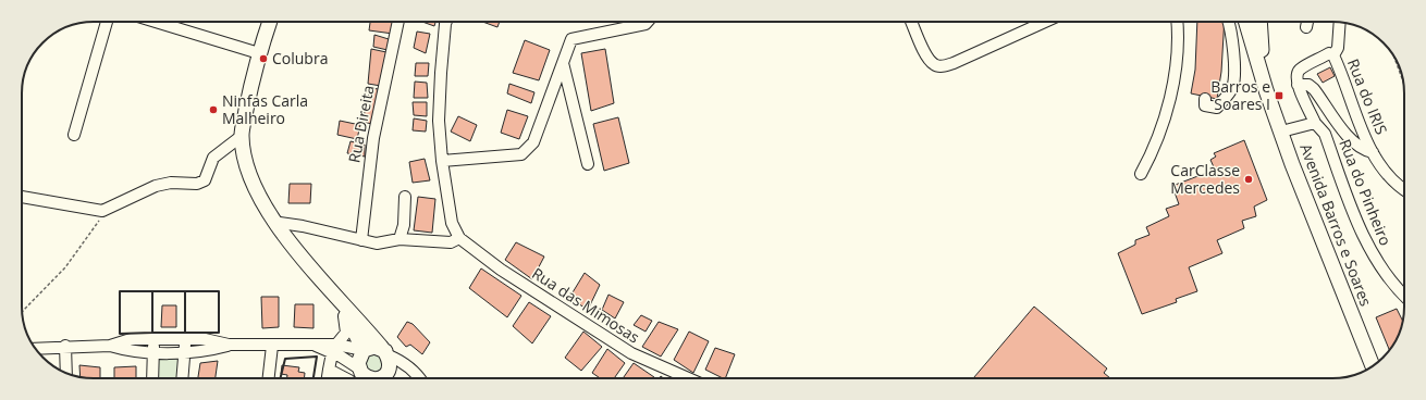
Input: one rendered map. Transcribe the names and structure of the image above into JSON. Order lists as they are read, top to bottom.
{
  "streets": {
    "main road": ["Avenida Barros e Soares"],
    "street": [
      "Rua do IRIS",
      "Rua Direita",
      "Rua do Pinheiro",
      "Rua das Mimosas"
    ]
  },
  "places": {
    "other": ["Colubra", "Ninfas Carla Malheiro", "CarClasse Mercedes"],
    "transit": ["Barros e Soares I"]
  }
}
